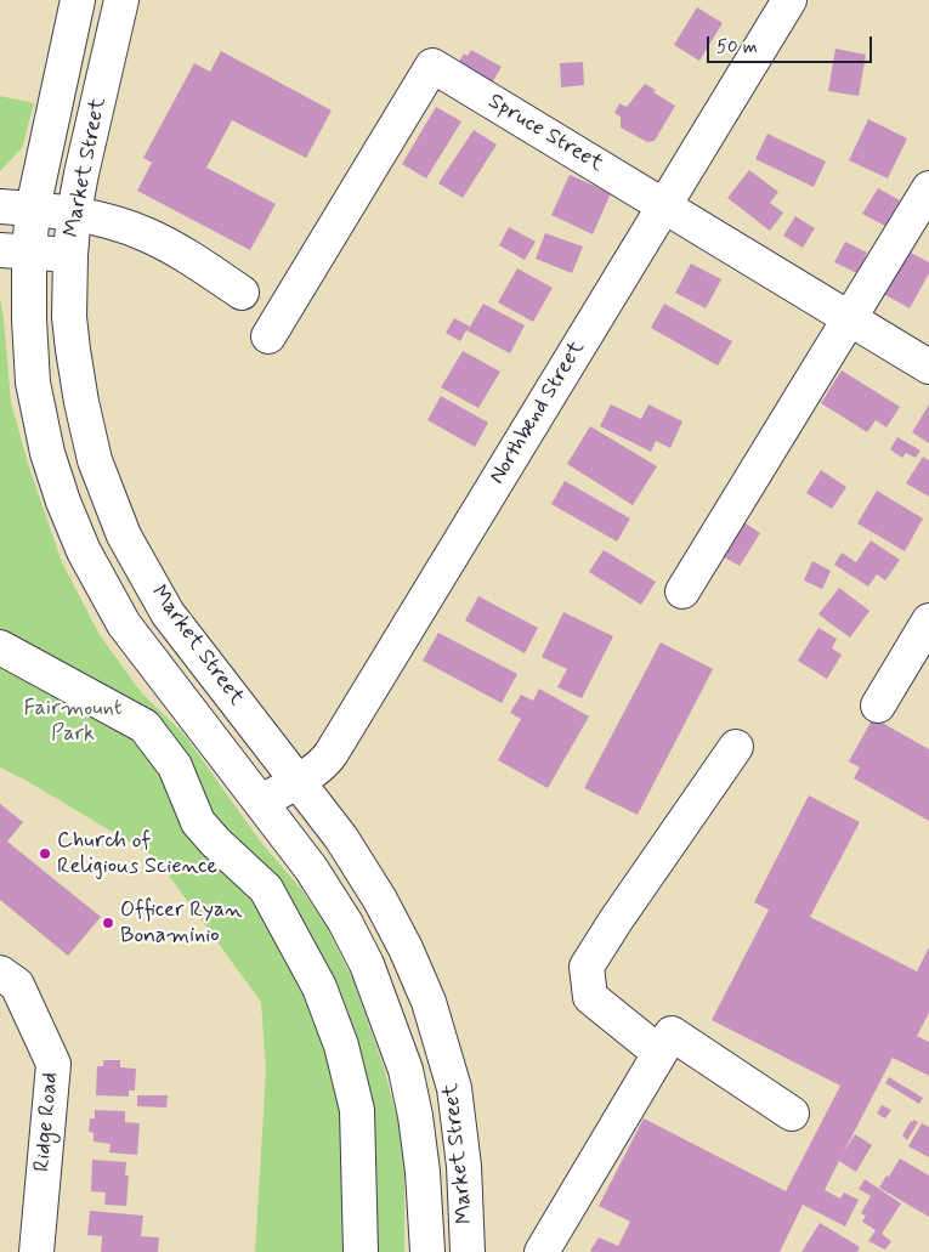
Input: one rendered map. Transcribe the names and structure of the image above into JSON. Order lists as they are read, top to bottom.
{
  "streets": {
    "street": [
      "Spruce Street",
      "Market Street",
      "Northbend Street",
      "Ridge Road"
    ]
  },
  "crossings": [
    ["Spruce Street", "Northbend Street"],
    ["Market Street", "Northbend Street"]
  ],
  "parks": ["Fairmount Park"],
  "places": ["Church of Religious Science", "Officer Ryan Bonaminio"],
  "scale_bar": "50 m"
}
